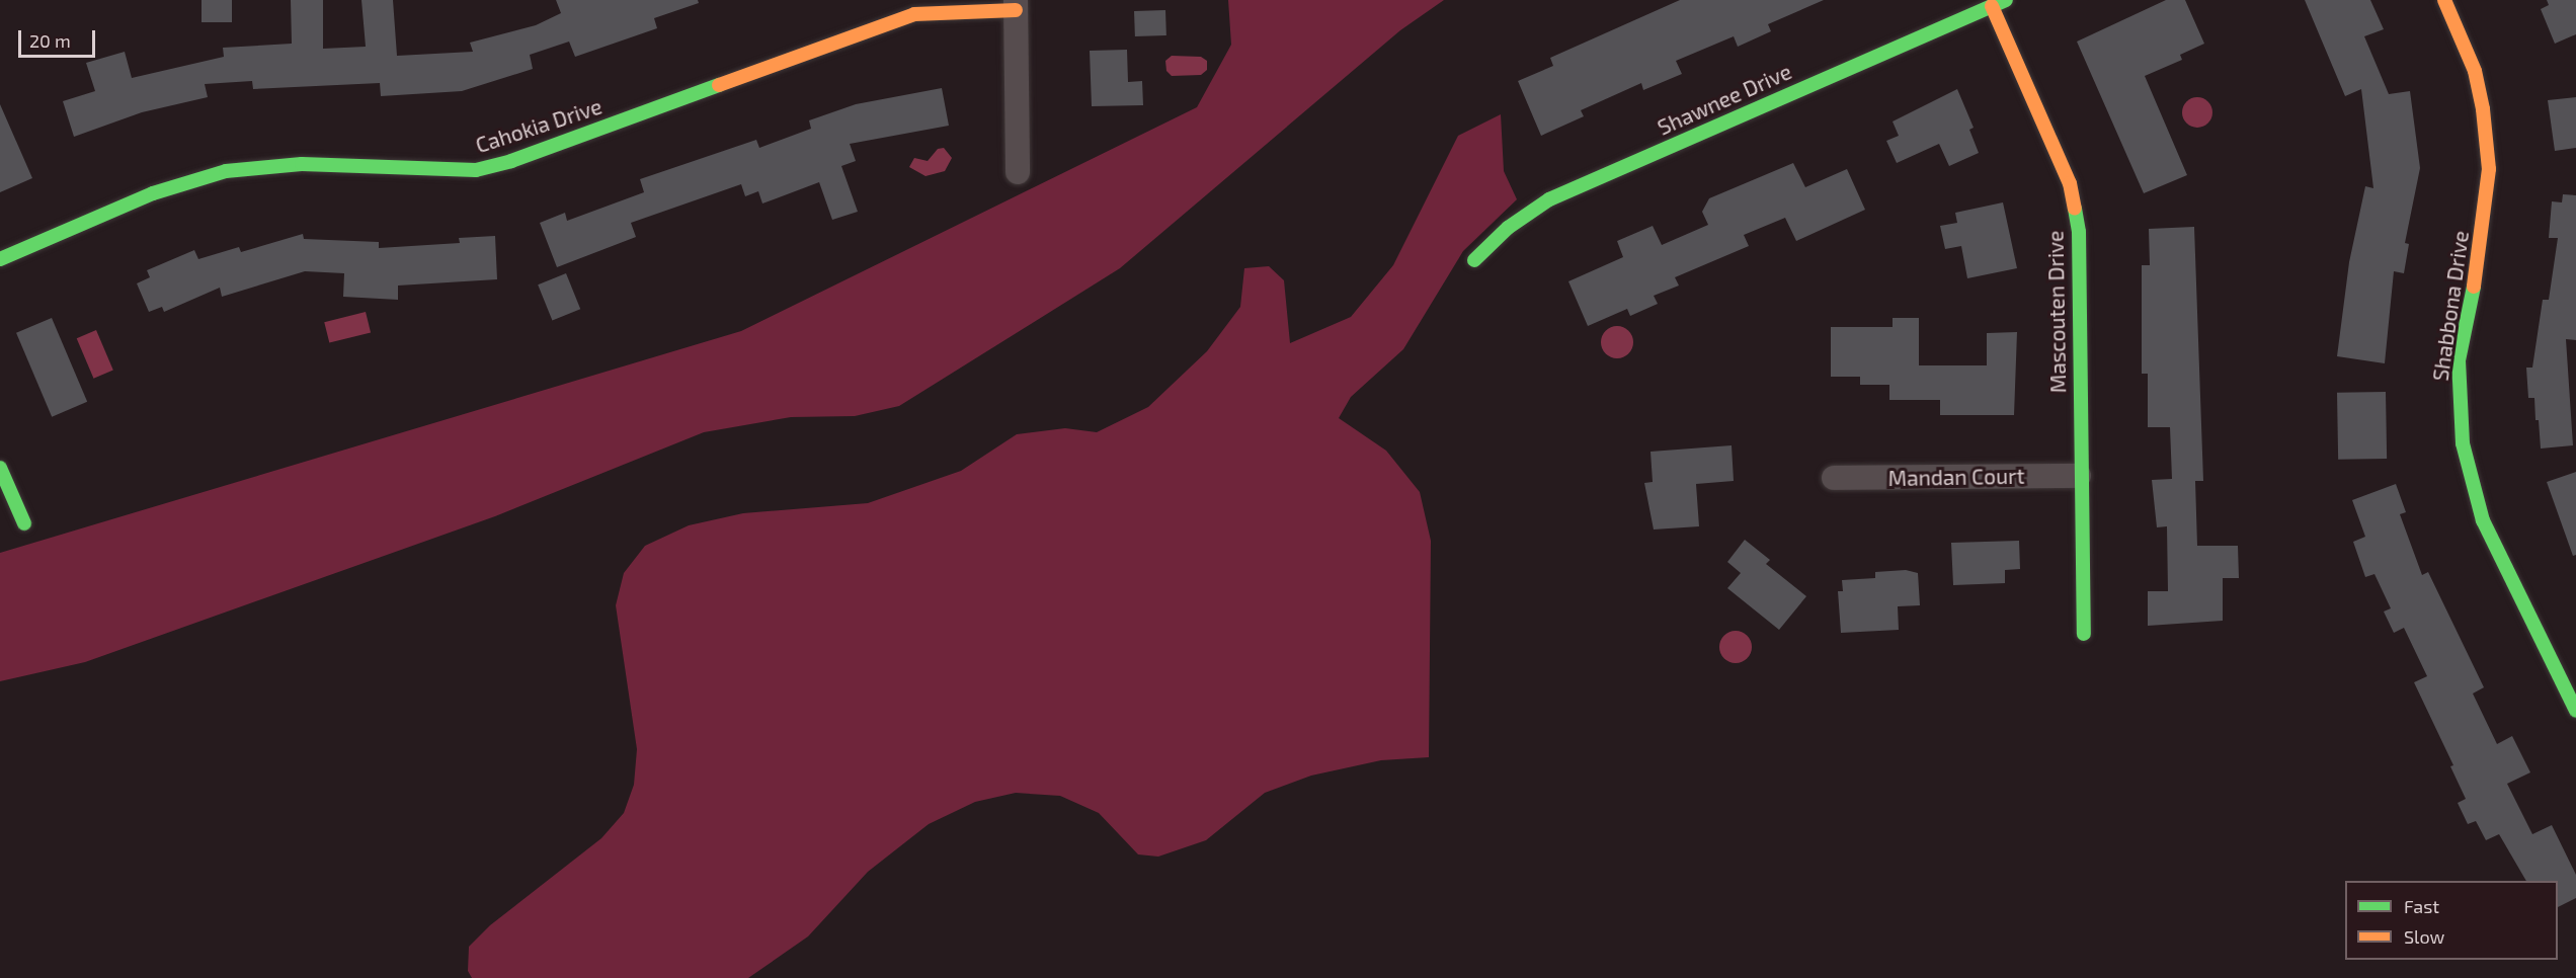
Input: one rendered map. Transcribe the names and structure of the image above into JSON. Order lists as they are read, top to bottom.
{
  "streets": {
    "street": [
      "Shawnee Drive",
      "Cahokia Drive",
      "Shabbona Drive",
      "Mascouten Drive",
      "Mandan Court"
    ]
  },
  "crossings": [
    ["Shawnee Drive", "Mascouten Drive"],
    ["Mascouten Drive", "Mandan Court"]
  ],
  "legend": ["Fast", "Slow"],
  "scale_bar": "20 m"
}
